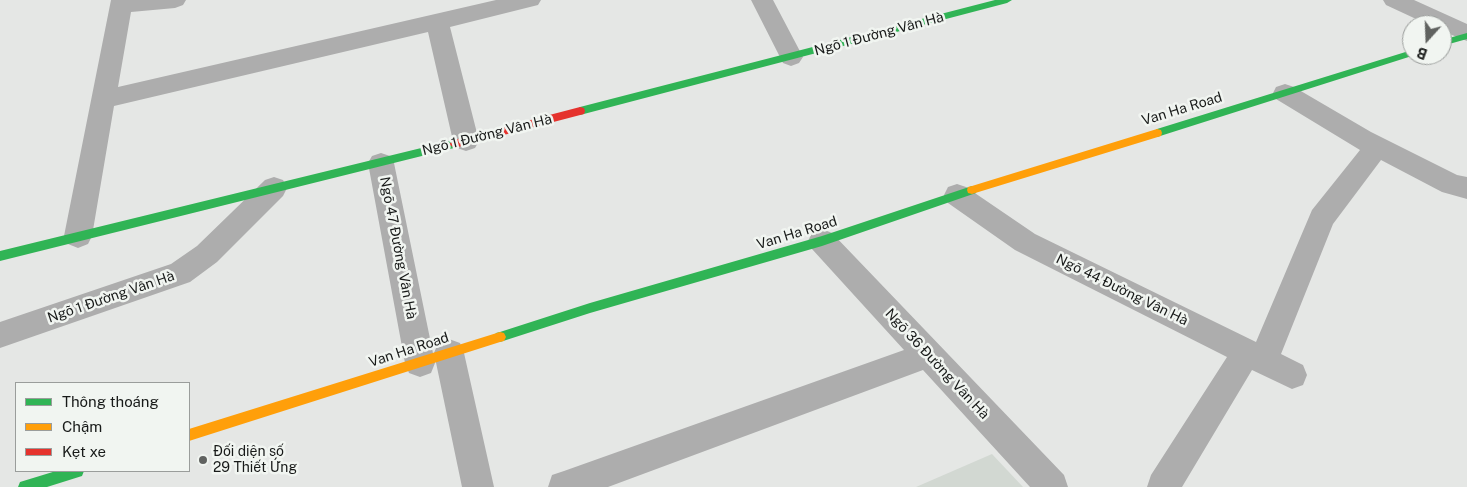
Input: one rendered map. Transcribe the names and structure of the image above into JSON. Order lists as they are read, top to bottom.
{
  "streets": {
    "street": [
      "Ngõ 1 Đường Vân Hà",
      "Van Ha Road",
      "Ngõ 47 Đường Vân Hà",
      "Ngõ 44 Đường Vân Hà",
      "Ngõ 36 Đường Vân Hà"
    ]
  },
  "crossings": [
    ["Ngõ 1 Đường Vân Hà", "Ngõ 47 Đường Vân Hà"],
    ["Van Ha Road", "Ngõ 47 Đường Vân Hà"],
    ["Van Ha Road", "Ngõ 44 Đường Vân Hà"],
    ["Van Ha Road", "Ngõ 36 Đường Vân Hà"]
  ],
  "places": ["Đối diện số 29 Thiết Ứng"],
  "legend": ["Thông thoáng", "Chậm", "Kẹt xe"],
  "north": "bottom"
}
